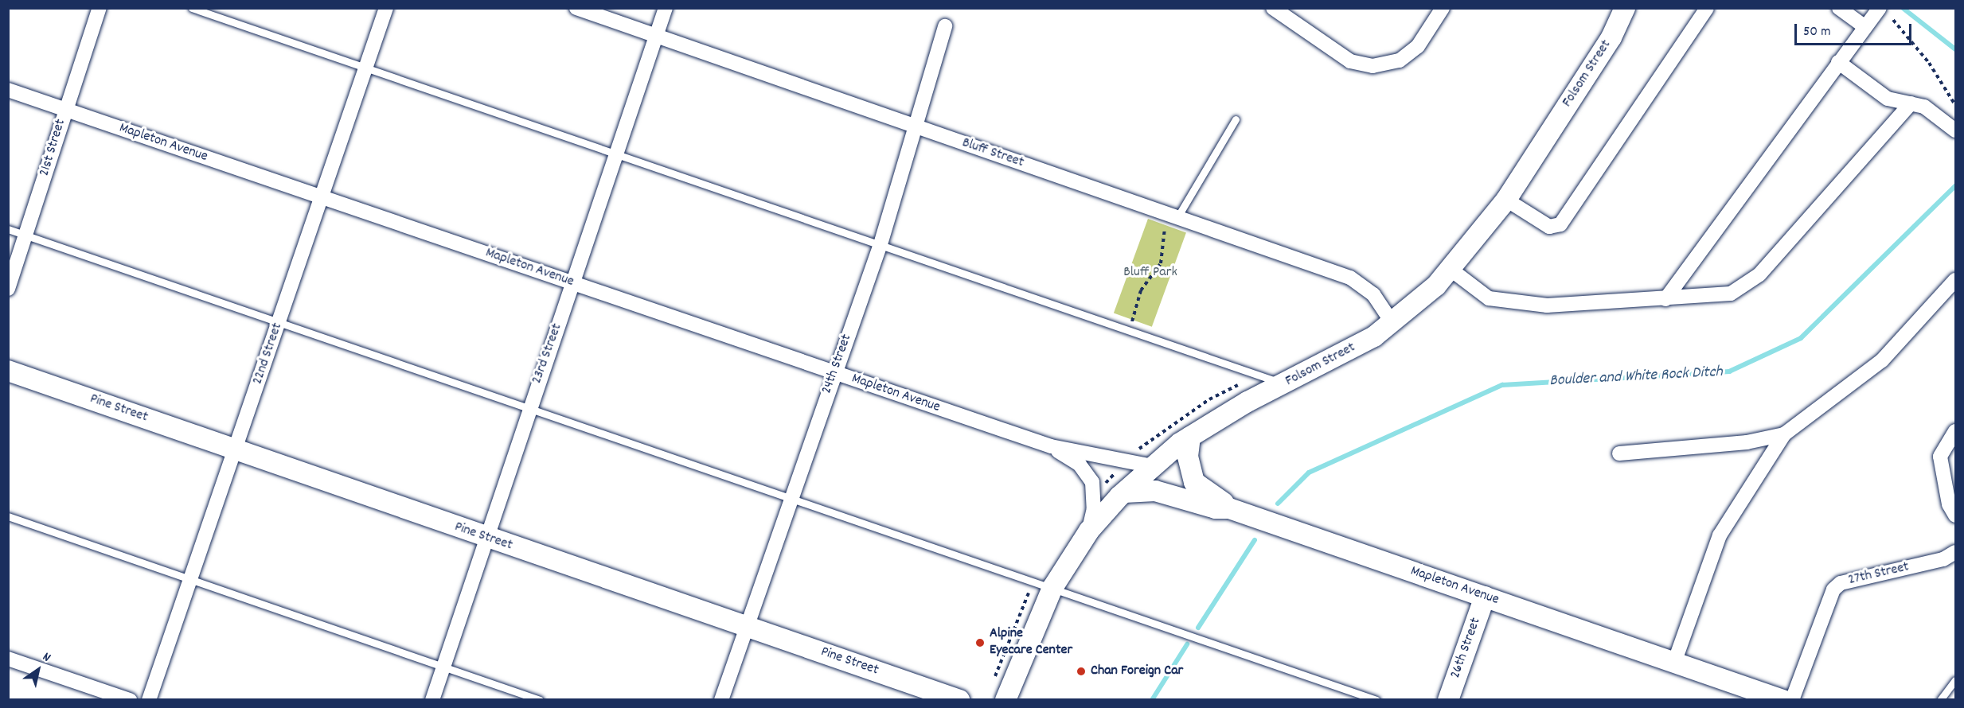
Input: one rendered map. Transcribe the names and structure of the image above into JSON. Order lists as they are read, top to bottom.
{
  "streets": {
    "street": [
      "Folsom Street",
      "Mapleton Avenue",
      "21st Street",
      "Bluff Street",
      "22nd Street",
      "23rd Street",
      "24th Street",
      "Pine Street",
      "27th Street",
      "26th Street"
    ]
  },
  "crossings": [
    ["Folsom Street", "Mapleton Avenue"],
    ["Folsom Street", "Bluff Street"],
    ["Mapleton Avenue", "21st Street"],
    ["Mapleton Avenue", "22nd Street"],
    ["Mapleton Avenue", "23rd Street"],
    ["Mapleton Avenue", "24th Street"],
    ["Mapleton Avenue", "26th Street"],
    ["Bluff Street", "23rd Street"],
    ["Bluff Street", "24th Street"],
    ["22nd Street", "Pine Street"],
    ["23rd Street", "Pine Street"],
    ["24th Street", "Pine Street"]
  ],
  "water": ["Boulder and White Rock Ditch"],
  "parks": ["Bluff Park"],
  "places": ["Alpine Eyecare Center", "Chan Foreign Car"],
  "scale_bar": "50 m",
  "north": "top right"
}
